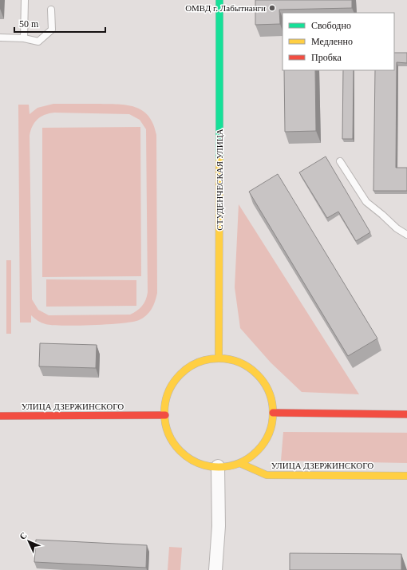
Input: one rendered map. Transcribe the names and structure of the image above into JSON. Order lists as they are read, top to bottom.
{
  "streets": {
    "street": ["СТУДЕНЧЕСКАЯ УЛИЦА", "УЛИЦА ДЗЕРЖИНСКОГО"]
  },
  "crossings": [
    ["СТУДЕНЧЕСКАЯ УЛИЦА", "УЛИЦА ДЗЕРЖИНСКОГО"]
  ],
  "places": ["ОМВД г. Лабытнанги"],
  "legend": ["Свободно", "Медленно", "Пробка"],
  "scale_bar": "50 m",
  "north": "top left"
}
